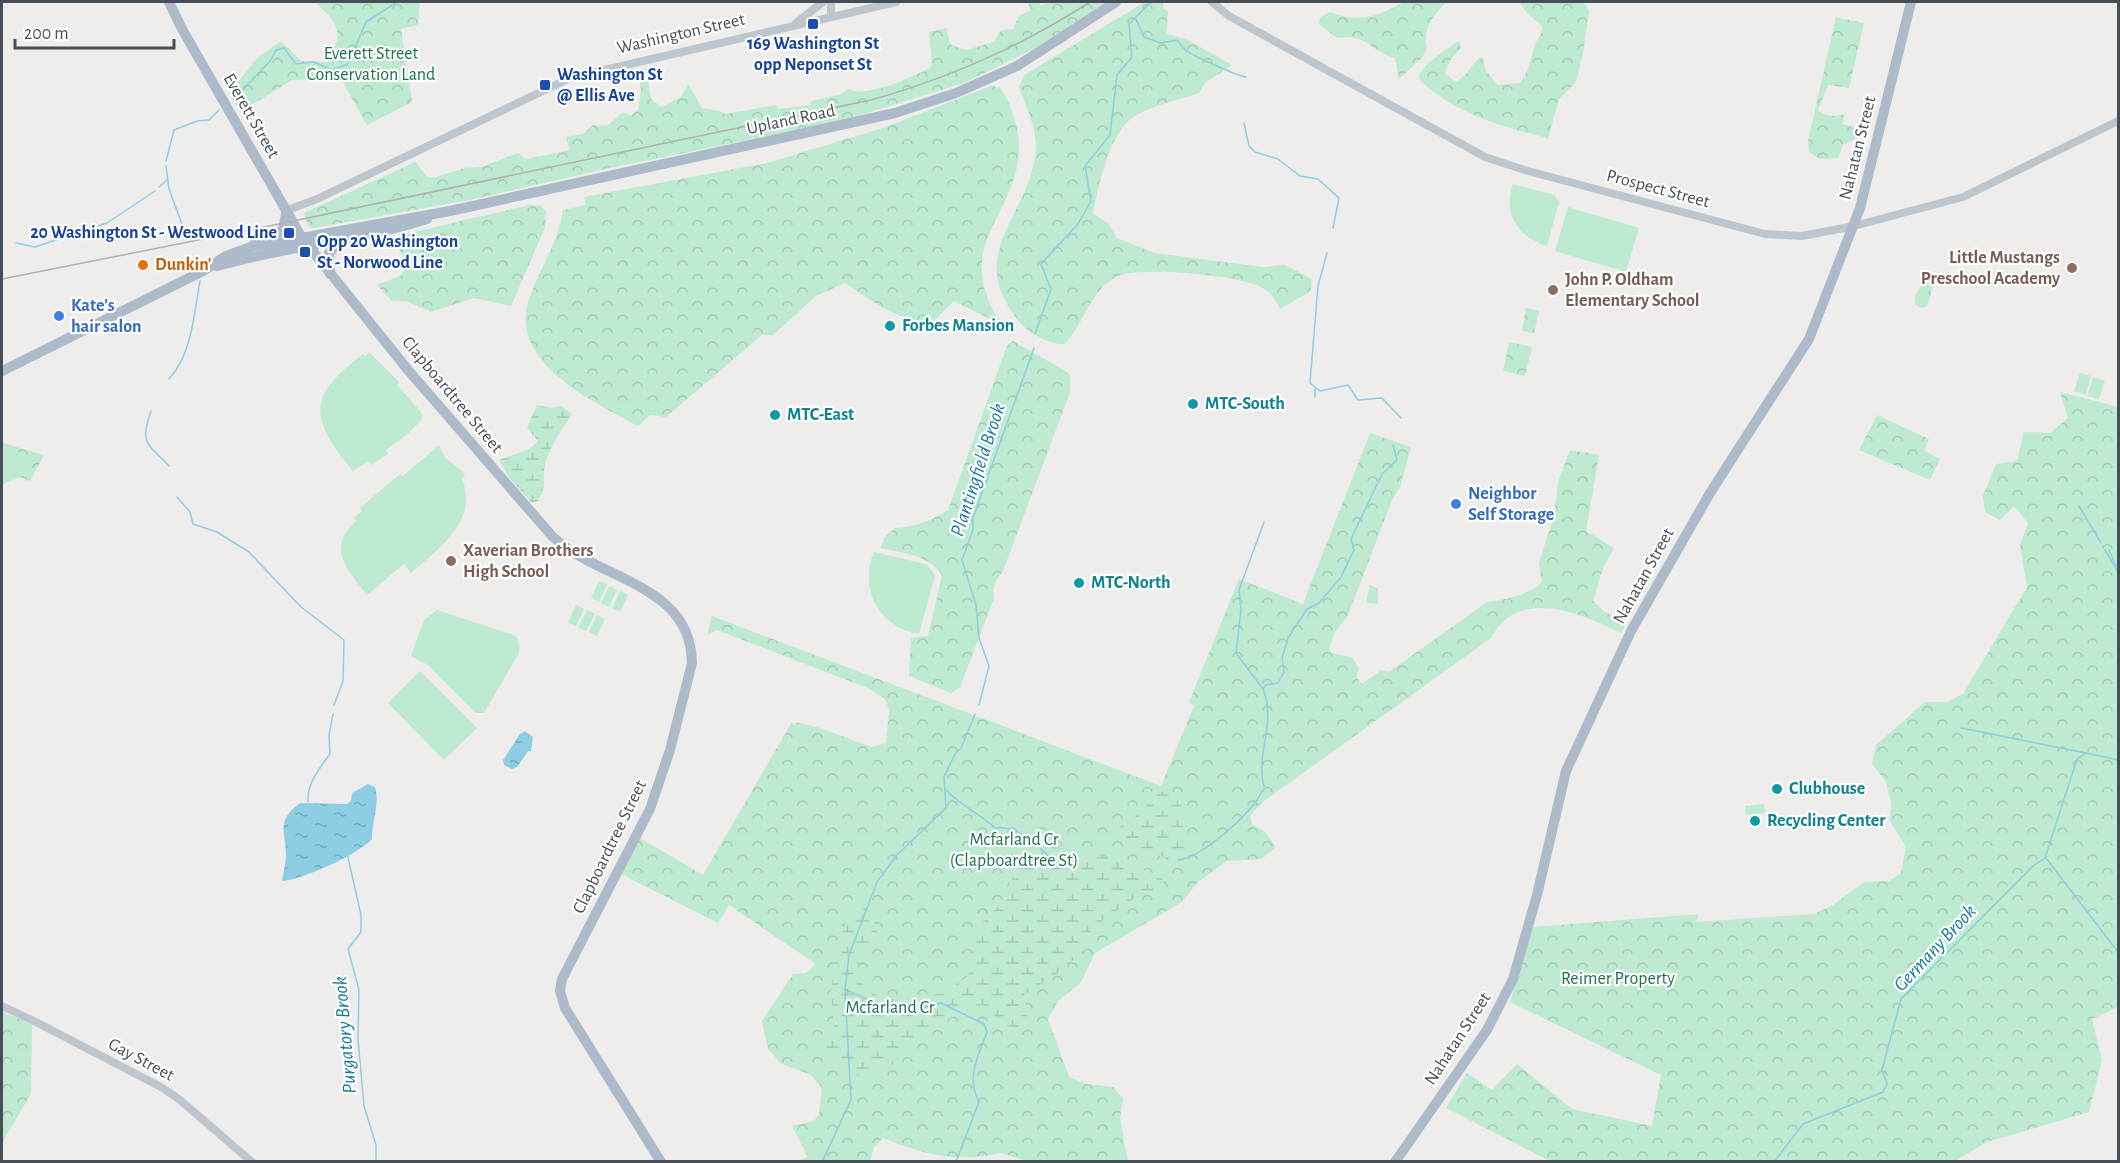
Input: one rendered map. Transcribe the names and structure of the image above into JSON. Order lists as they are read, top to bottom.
{
  "streets": {
    "main road": [
      "Everett Street",
      "Upland Road",
      "Nahatan Street",
      "Clapboardtree Street"
    ],
    "street": ["Washington Street", "Prospect Street", "Gay Street"]
  },
  "crossings": [
    ["Washington Street", "Everett Street"],
    ["Everett Street", "Upland Road"],
    ["Everett Street", "Clapboardtree Street"],
    ["Upland Road", "Clapboardtree Street"],
    ["Nahatan Street", "Prospect Street"]
  ],
  "water": ["Plantingfield Brook", "Germany Brook", "Purgatory Brook"],
  "parks": [
    "Everett Street Conservation Land",
    "Mcfarland Cr (Clapboardtree St)",
    "Reimer Property",
    "Mcfarland Cr"
  ],
  "places": {
    "transit": [
      "169 Washington St opp Neponset St",
      "Washington St @ Ellis Ave",
      "20 Washington St - Westwood Line",
      "Opp 20 Washington St - Norwood Line"
    ],
    "other": [
      "Dunkin'",
      "Little Mustangs Preschool Academy",
      "John P. Oldham Elementary School",
      "Kate's hair salon",
      "Forbes Mansion",
      "MTC-South",
      "MTC-East",
      "Neighbor Self Storage",
      "Xaverian Brothers High School",
      "MTC-North",
      "Clubhouse",
      "Recycling Center"
    ]
  },
  "scale_bar": "200 m"
}
